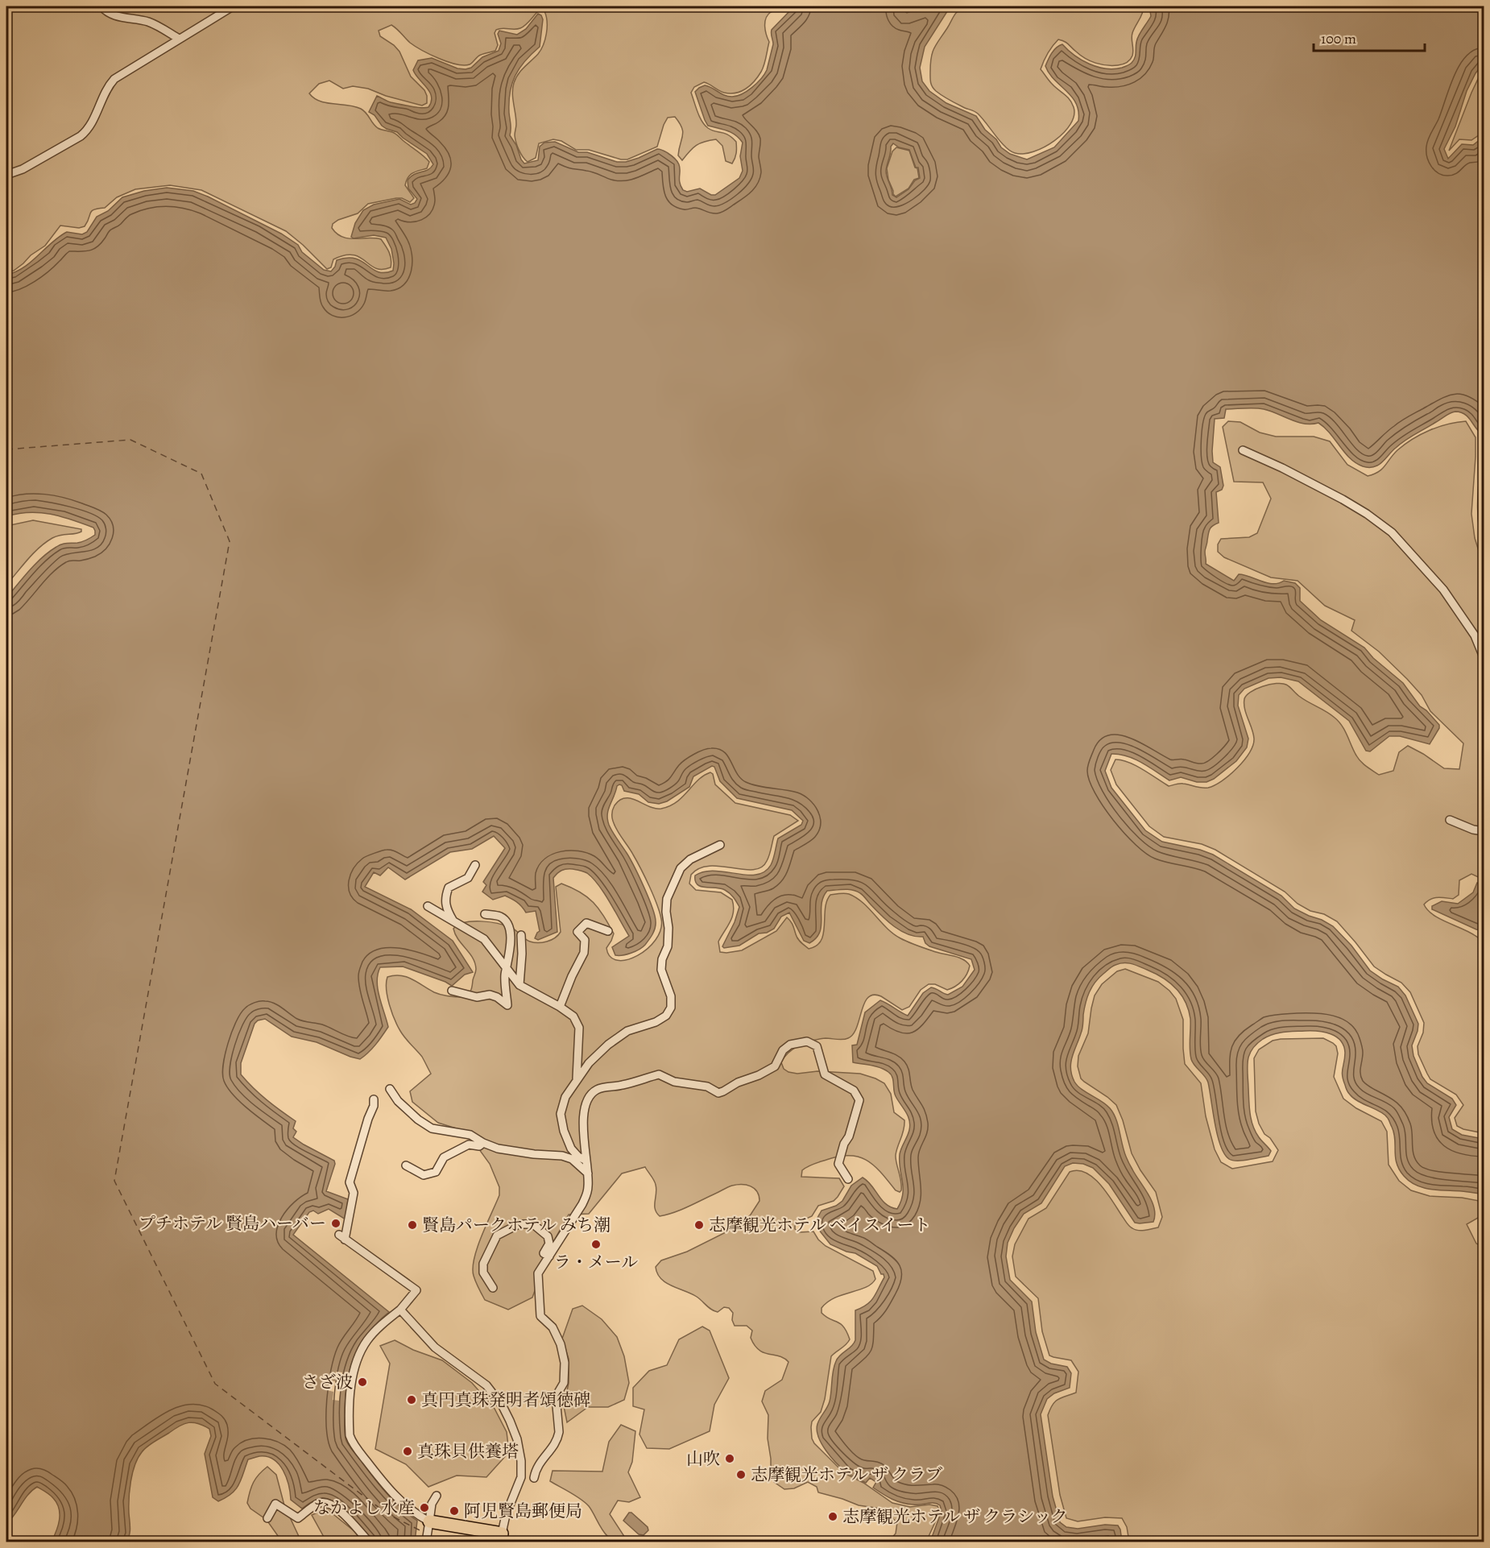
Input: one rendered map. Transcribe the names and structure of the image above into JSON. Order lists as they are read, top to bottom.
{
  "places": [
    "プチホテル 賢島ハーバー",
    "賢島パークホテル みち潮",
    "志摩観光ホテル ベイスイート",
    "ラ・メール",
    "さざ波",
    "真円真珠発明者頌徳碑",
    "真珠貝供養塔",
    "山吹",
    "志摩観光ホテル ザ クラブ",
    "なかよし水産",
    "阿児賢島郵便局",
    "志摩観光ホテル ザ クラシック"
  ],
  "scale_bar": "100 m"
}
